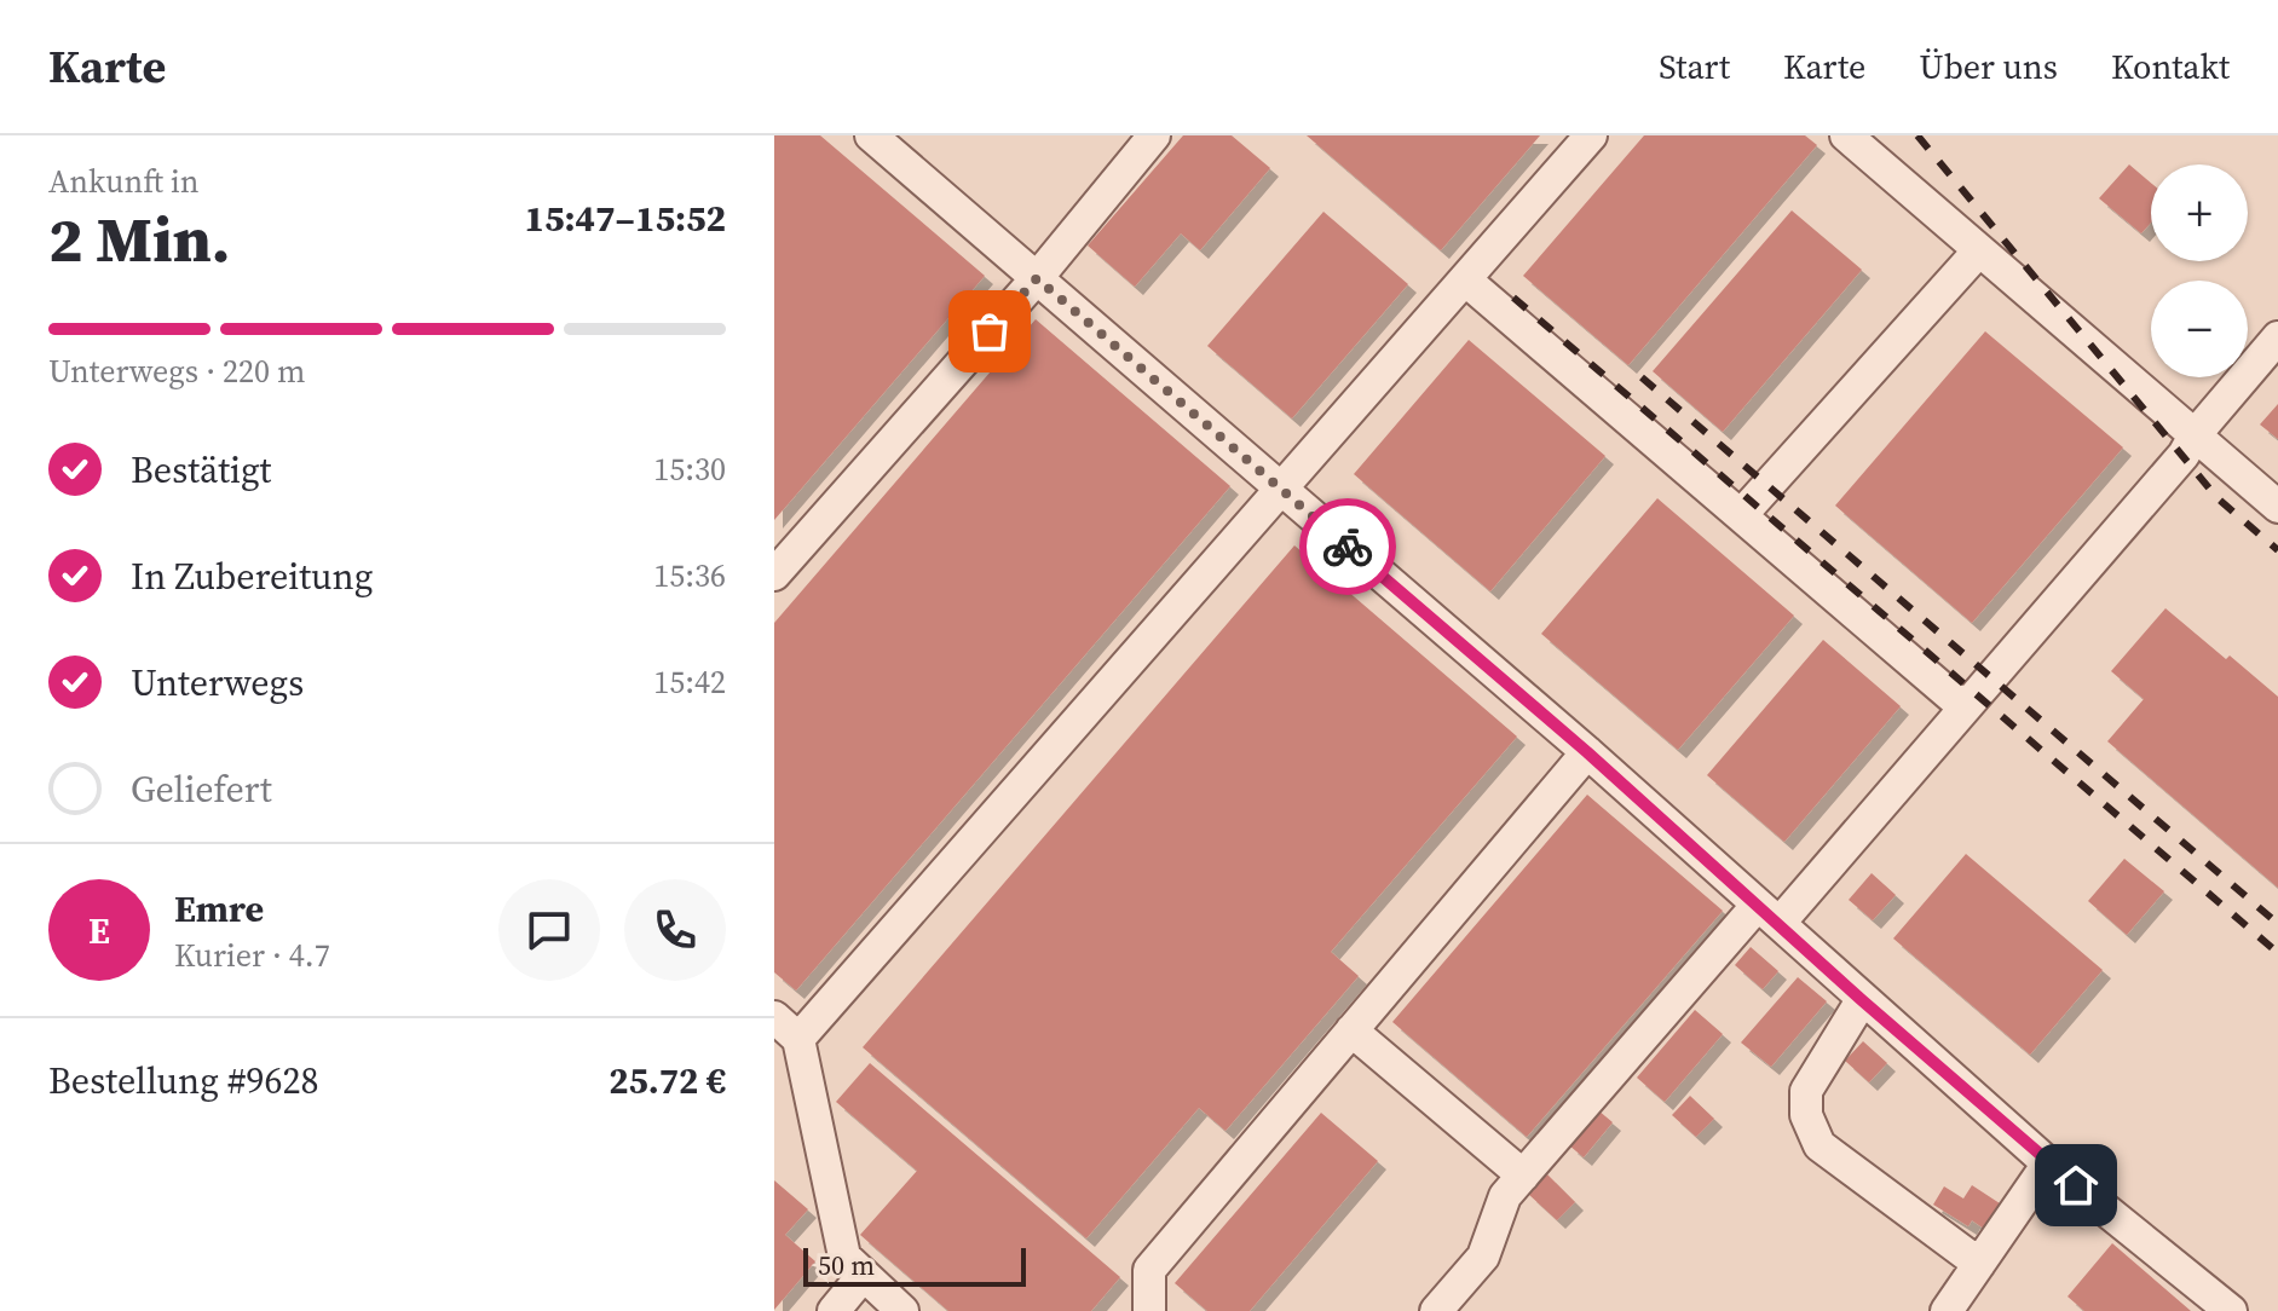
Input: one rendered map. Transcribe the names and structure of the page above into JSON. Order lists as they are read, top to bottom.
{
  "scale_bar": "50 m",
  "page": {
    "header": "Karte",
    "nav": [
      "Start",
      "Karte",
      "Über uns",
      "Kontakt"
    ],
    "heading": ["2 Min.", "Ankunft in", "15:47–15:52"],
    "panel": [
      "Emre",
      "Kurier · 4.7",
      "Bestellung #9628",
      "25.72 €"
    ],
    "map_buttons": ["+", "−"],
    "bar": "Unterwegs · 220 m",
    "list": [
      ["Bestätigt", "15:30"],
      ["In Zubereitung", "15:36"],
      ["Unterwegs", "15:42"],
      "Geliefert"
    ],
    "round": "E",
    "scale": "50 m"
  }
}
